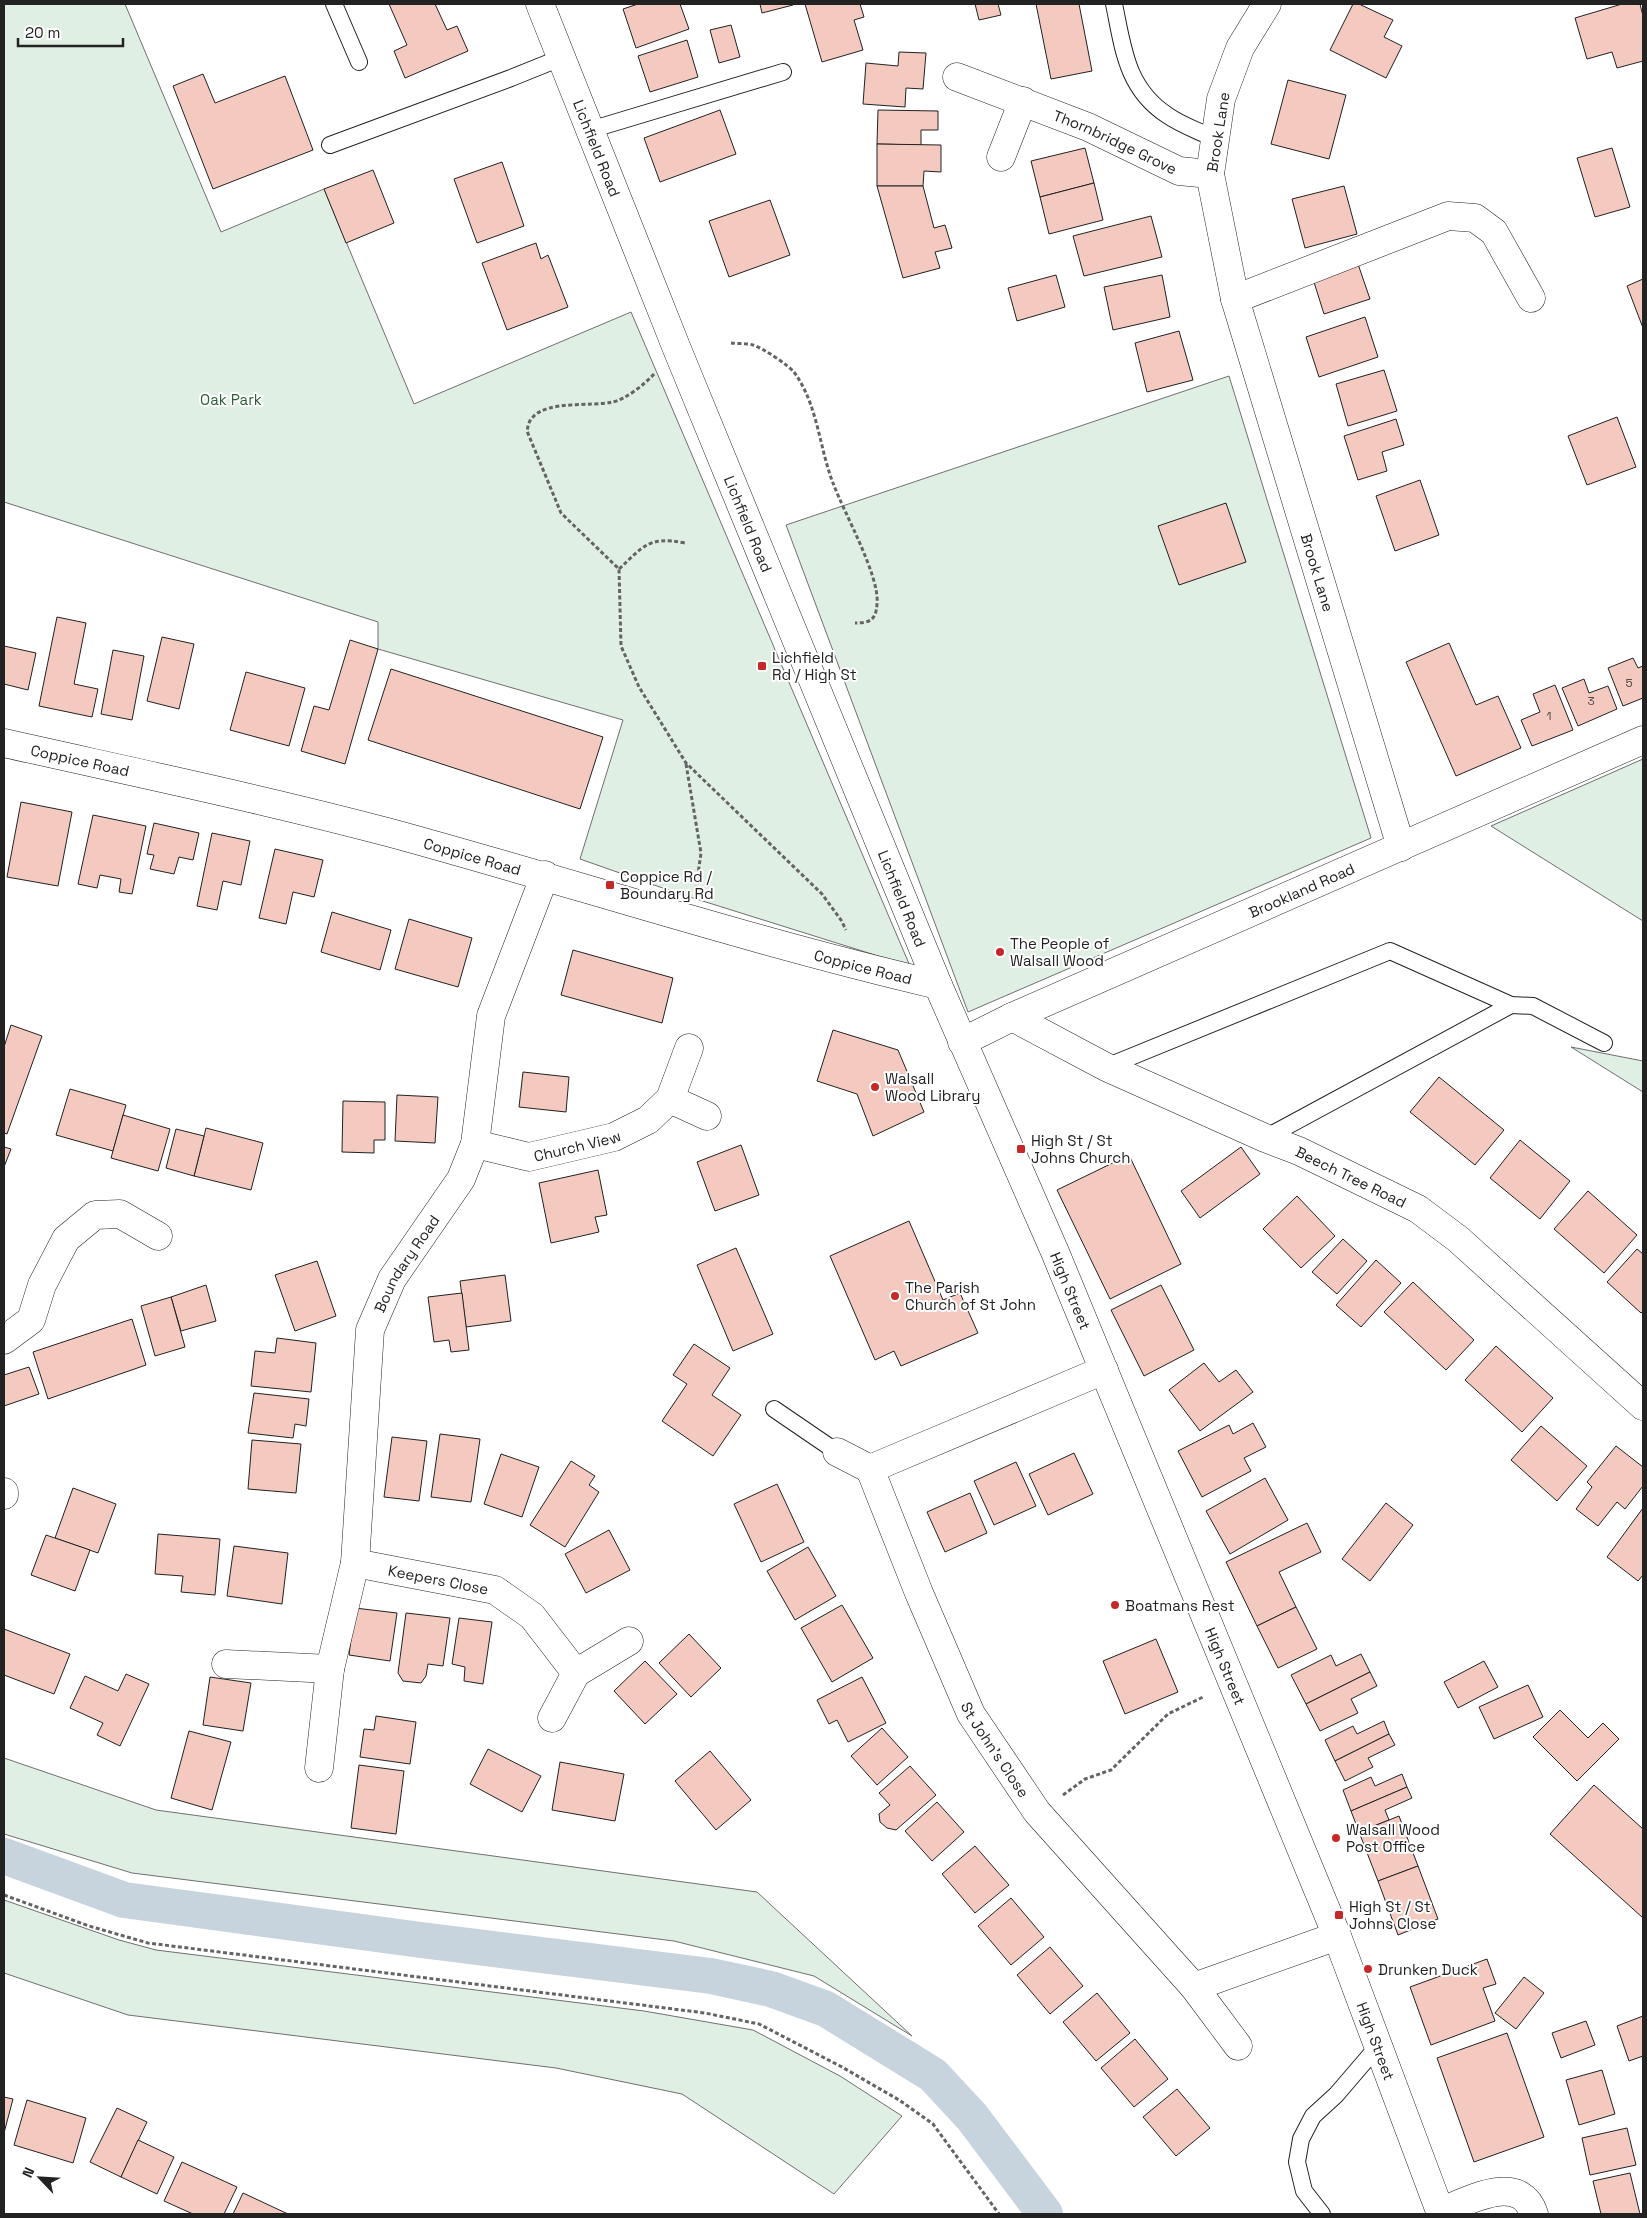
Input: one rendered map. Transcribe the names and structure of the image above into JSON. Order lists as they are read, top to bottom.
{
  "streets": {
    "main road": [
      "Brook Lane",
      "Thornbridge Grove",
      "Lichfield Road",
      "Coppice Road",
      "Brookland Road",
      "Church View",
      "Beech Tree Road",
      "Boundary Road",
      "High Street",
      "Keepers Close",
      "St John's Close"
    ]
  },
  "crossings": [
    ["Brook Lane", "Thornbridge Grove"],
    ["Brook Lane", "Brookland Road"],
    ["Lichfield Road", "Coppice Road"],
    ["Lichfield Road", "Brookland Road"],
    ["Lichfield Road", "High Street"],
    ["Coppice Road", "Boundary Road"],
    ["Brookland Road", "Beech Tree Road"],
    ["Brookland Road", "High Street"],
    ["Church View", "Boundary Road"],
    ["Boundary Road", "Keepers Close"]
  ],
  "parks": ["Oak Park"],
  "places": {
    "transit": [
      "Lichfield Rd / High St",
      "Coppice Rd / Boundary Rd",
      "High St / St Johns Church",
      "High St / St Johns Close"
    ],
    "other": [
      "The People of Walsall Wood",
      "Walsall Wood Library",
      "The Parish Church of St John",
      "Boatmans Rest",
      "Walsall Wood Post Office",
      "Drunken Duck"
    ]
  },
  "house_numbers": ["5", "3", "1"],
  "scale_bar": "20 m",
  "north": "top left"
}
